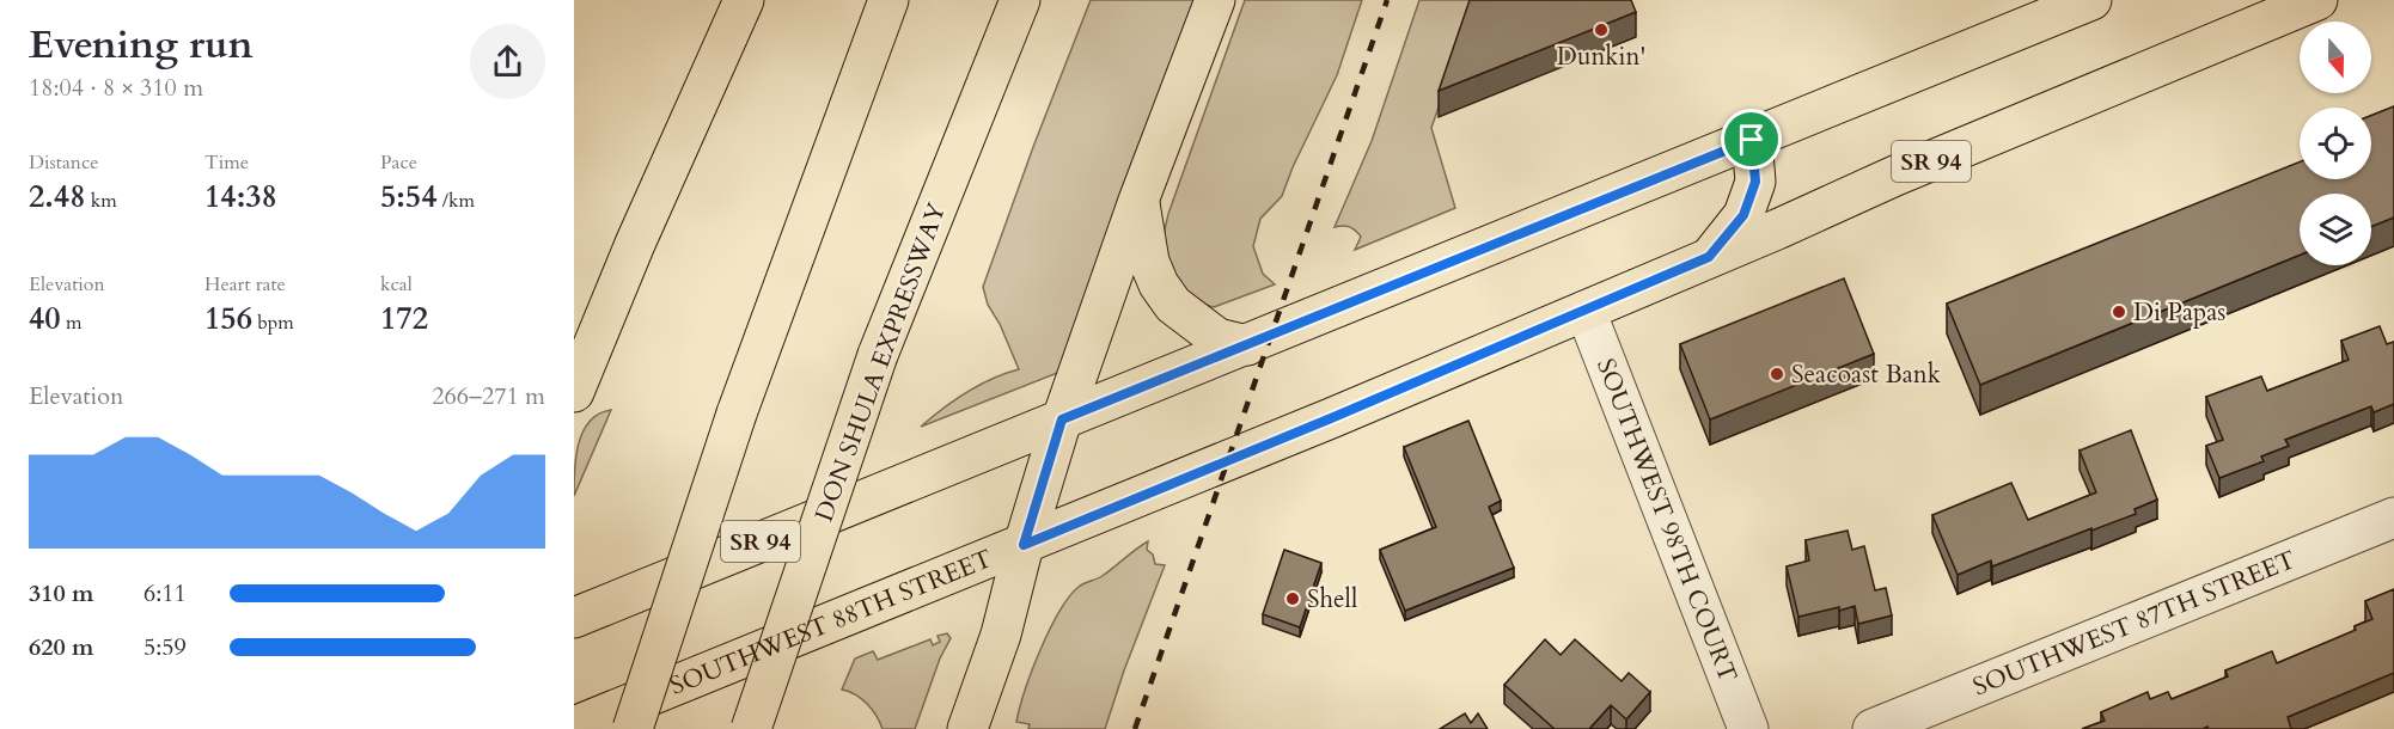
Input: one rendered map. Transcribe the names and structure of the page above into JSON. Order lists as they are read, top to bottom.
{
  "streets": {
    "main road": ["SR 94", "DON SHULA EXPRESSWAY", "SOUTHWEST 88TH STREET"],
    "street": ["SOUTHWEST 98TH COURT", "SOUTHWEST 87TH STREET"]
  },
  "crossings": [
    ["SOUTHWEST 98TH COURT", "SOUTHWEST 88TH STREET"]
  ],
  "places": [
    "Dunkin'",
    "Di Papas",
    "Seacoast Bank",
    "Shell"
  ],
  "north": "bottom",
  "page": {
    "heading": ["Evening run", "18:04 · 8 × 310 m"],
    "stats": [
      ["Distance", "2.48 km"],
      ["Time", "14:38"],
      ["Pace", "5:54 /km"],
      ["Elevation", "40 m"],
      ["Heart rate", "156 bpm"],
      ["kcal", "172"]
    ],
    "chart": ["Elevation", "266–271 m"],
    "list": [
      {
        "name": "310 m",
        "note": "6:11"
      },
      {
        "name": "620 m",
        "note": "5:59"
      }
    ]
  }
}
